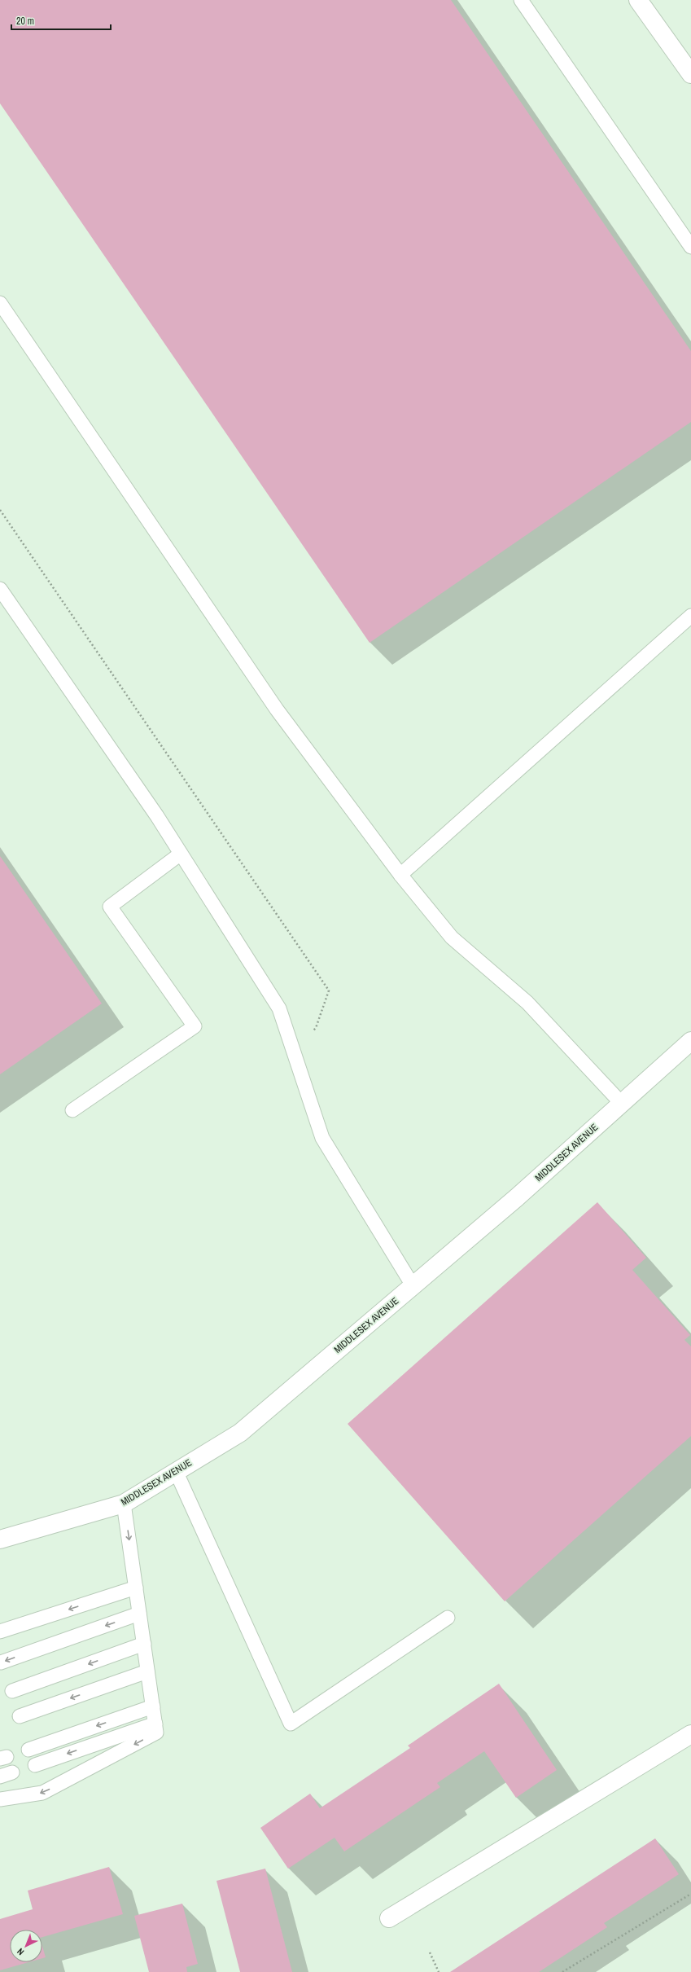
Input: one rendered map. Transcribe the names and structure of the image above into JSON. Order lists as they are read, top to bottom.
{
  "streets": {
    "main road": ["MIDDLESEX AVENUE"]
  },
  "scale_bar": "20 m",
  "north": "bottom left"
}
